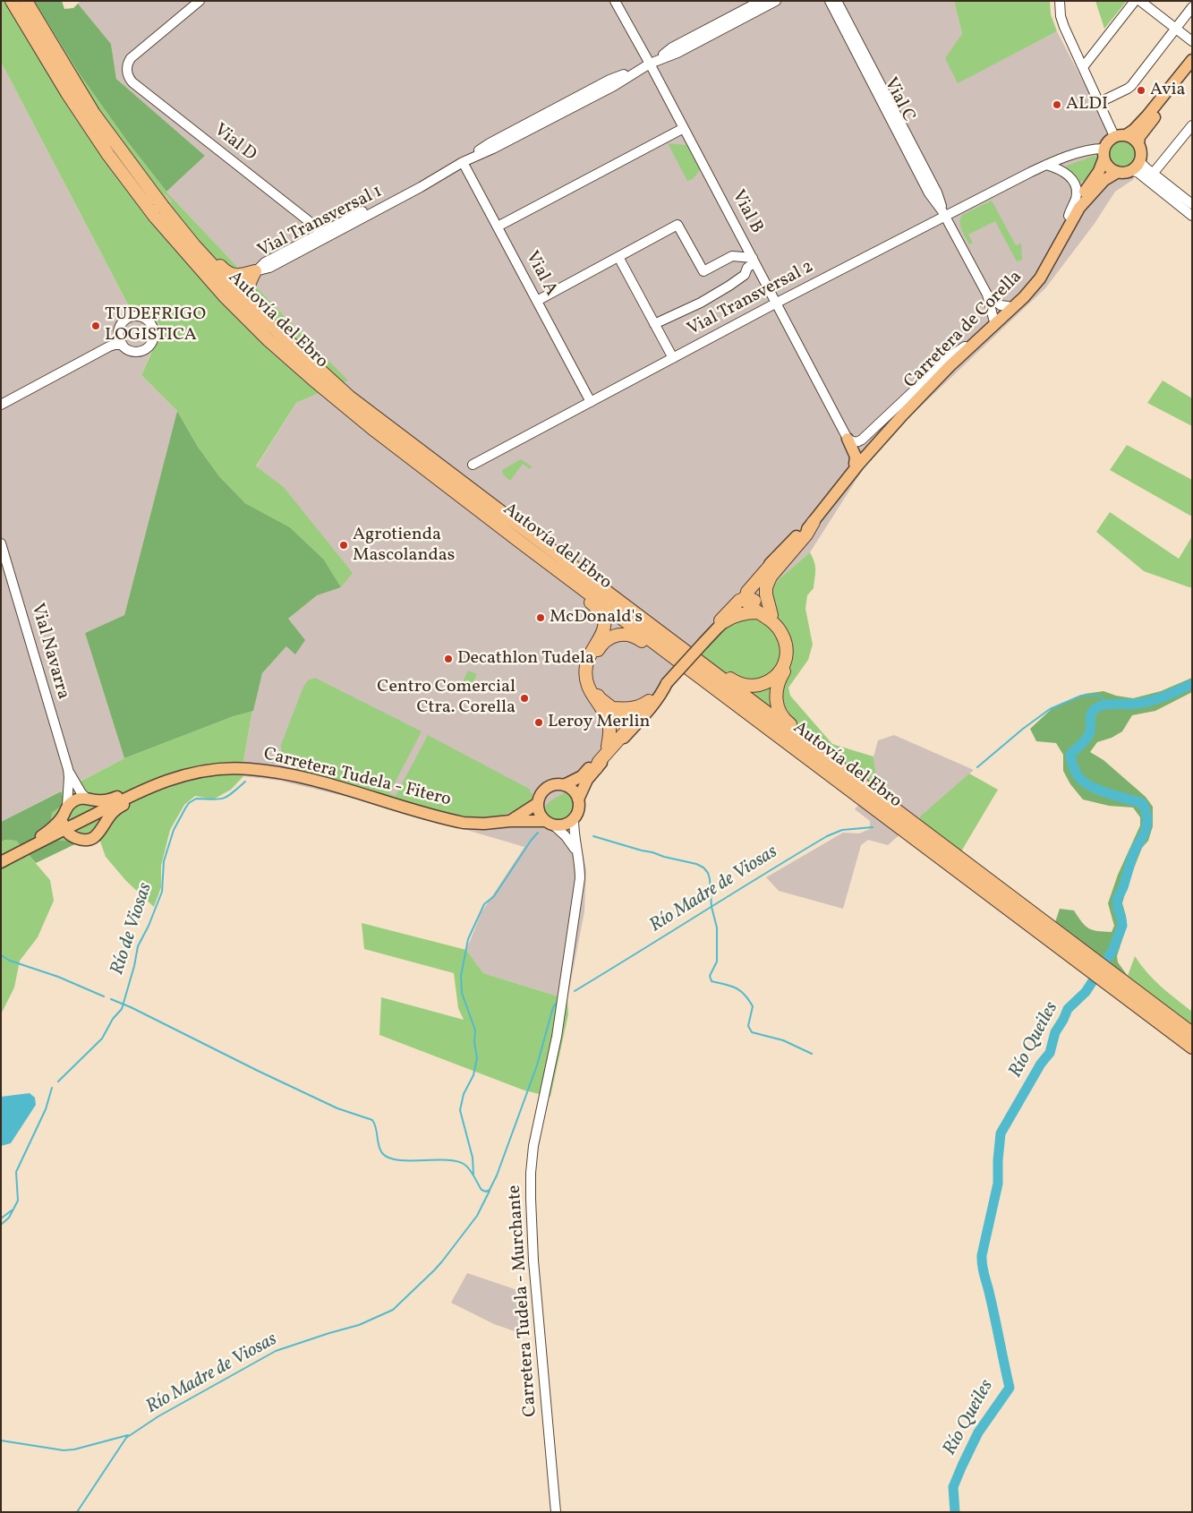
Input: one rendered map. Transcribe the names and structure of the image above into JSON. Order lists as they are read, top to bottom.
{
  "streets": {
    "highway": ["Autovía del Ebro"],
    "main road": ["Carretera de Corella", "Carretera Tudela - Fitero"],
    "street": [
      "Vial C",
      "Vial D",
      "Vial B",
      "Vial Transversal 1",
      "Vial A",
      "Vial Transversal 2",
      "Vial Navarra",
      "Carretera Tudela - Murchante"
    ]
  },
  "crossings": [
    ["Vial C", "Vial Transversal 2"],
    ["Vial C", "Carretera de Corella"],
    ["Vial D", "Vial Transversal 1"],
    ["Vial B", "Vial Transversal 1"],
    ["Vial B", "Vial Transversal 2"],
    ["Vial B", "Carretera de Corella"],
    ["Vial Transversal 1", "Vial A"],
    ["Vial A", "Vial Transversal 2"],
    ["Vial Transversal 2", "Carretera de Corella"],
    ["Carretera Tudela - Fitero", "Carretera Tudela - Murchante"]
  ],
  "water": ["Río Madre de Viosas", "Río de Viosas", "Río Queiles"],
  "places": [
    "Avia",
    "ALDI",
    "TUDEFRIGO LOGISTICA",
    "Agrotienda Mascolandas",
    "McDonald's",
    "Decathlon Tudela",
    "Centro Comercial Ctra. Corella",
    "Leroy Merlin"
  ]
}
